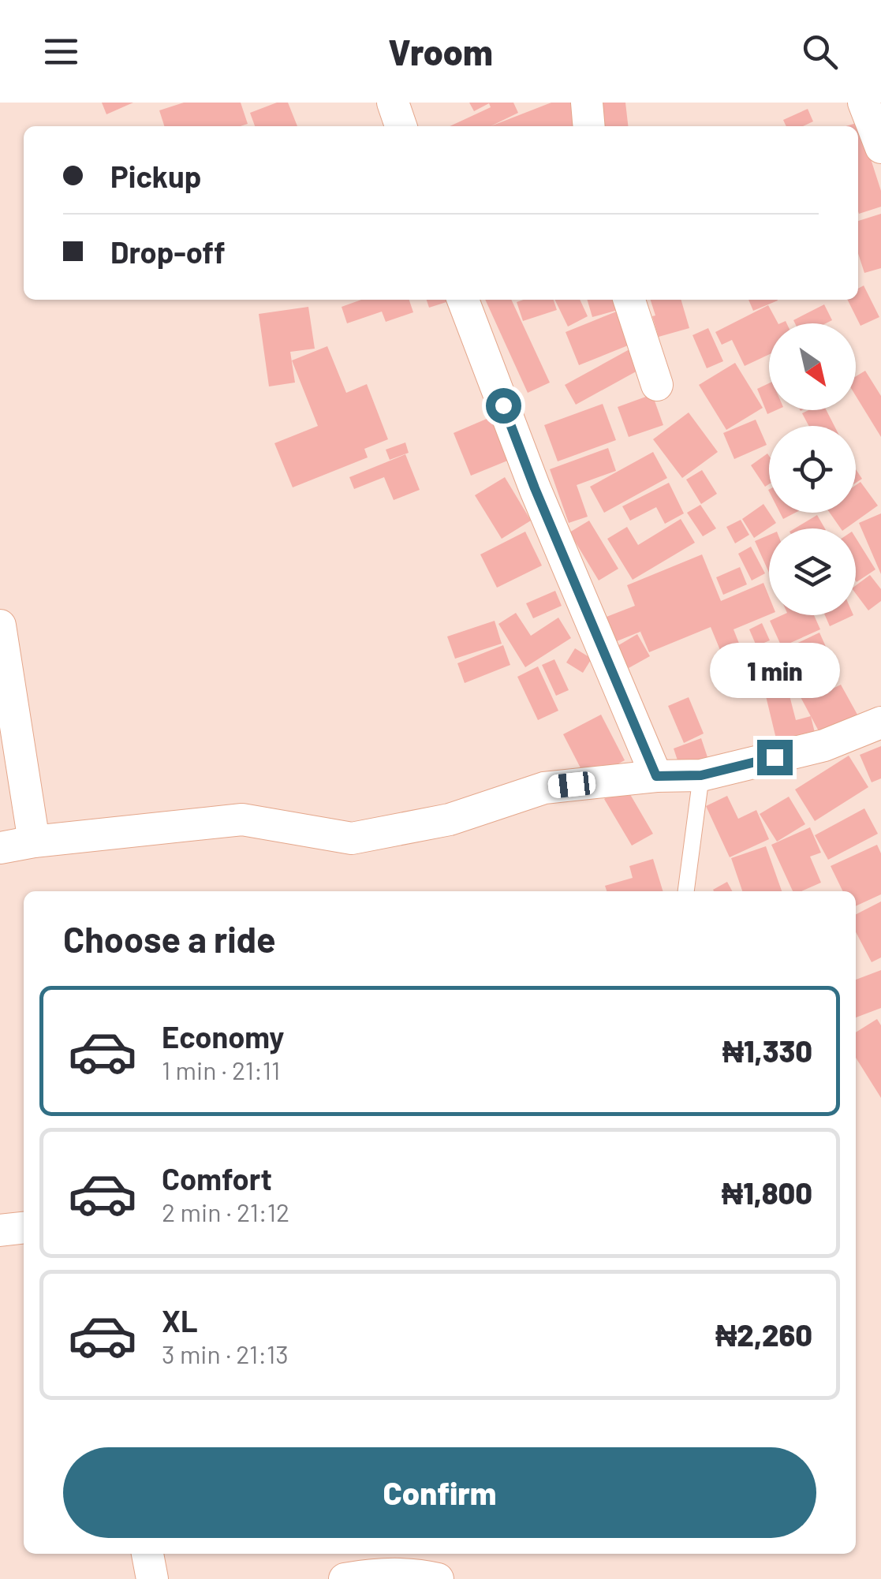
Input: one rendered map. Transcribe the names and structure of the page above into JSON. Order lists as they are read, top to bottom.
{
  "north": "bottom right",
  "page": {
    "header": "Vroom",
    "banner": ["Pickup", "Drop-off"],
    "bubble": "1 min",
    "heading": "Choose a ride",
    "list": [
      {
        "name": "Economy",
        "note": "1 min · 21:11",
        "value": "₦1,330"
      },
      {
        "name": "Comfort",
        "note": "2 min · 21:12",
        "value": "₦1,800"
      },
      {
        "name": "XL",
        "note": "3 min · 21:13",
        "value": "₦2,260"
      }
    ],
    "buttons": "Confirm"
  }
}
